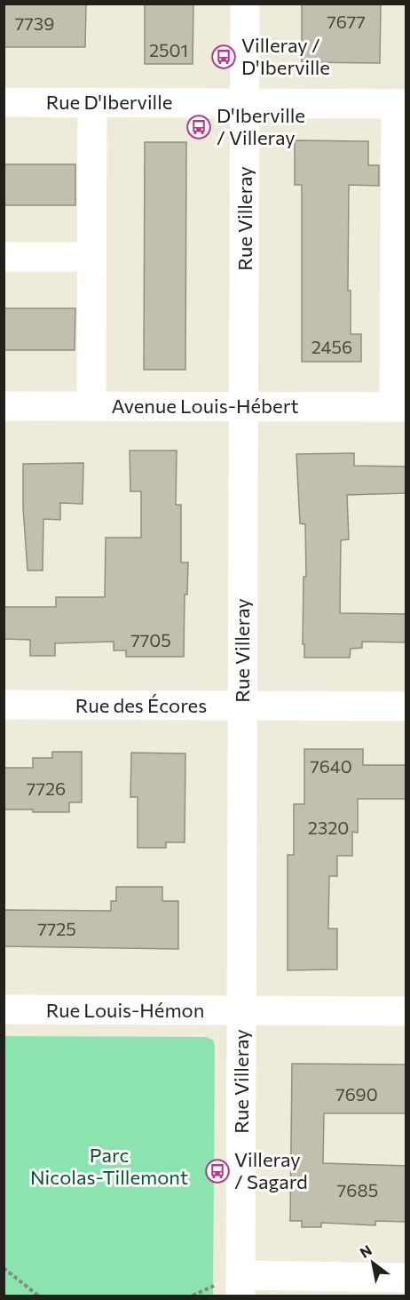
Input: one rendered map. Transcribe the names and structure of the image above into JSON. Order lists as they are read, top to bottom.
{
  "streets": {
    "street": [
      "Rue D'Iberville",
      "Rue Villeray",
      "Avenue Louis-Hébert",
      "Rue des Écores",
      "Rue Louis-Hémon"
    ]
  },
  "crossings": [
    ["Rue D'Iberville", "Rue Villeray"],
    ["Rue Villeray", "Avenue Louis-Hébert"],
    ["Rue Villeray", "Rue des Écores"],
    ["Rue Villeray", "Rue Louis-Hémon"]
  ],
  "parks": ["Parc Nicolas-Tillemont"],
  "places": {
    "bus stop": ["Villeray / D'Iberville", "D'Iberville / Villeray", "Villeray / Sagard"]
  },
  "house_numbers": [
    "7677",
    "7739",
    "2501",
    "2456",
    "7705",
    "7640",
    "7726",
    "2320",
    "7725",
    "7690",
    "7685"
  ],
  "north": "top left"
}
